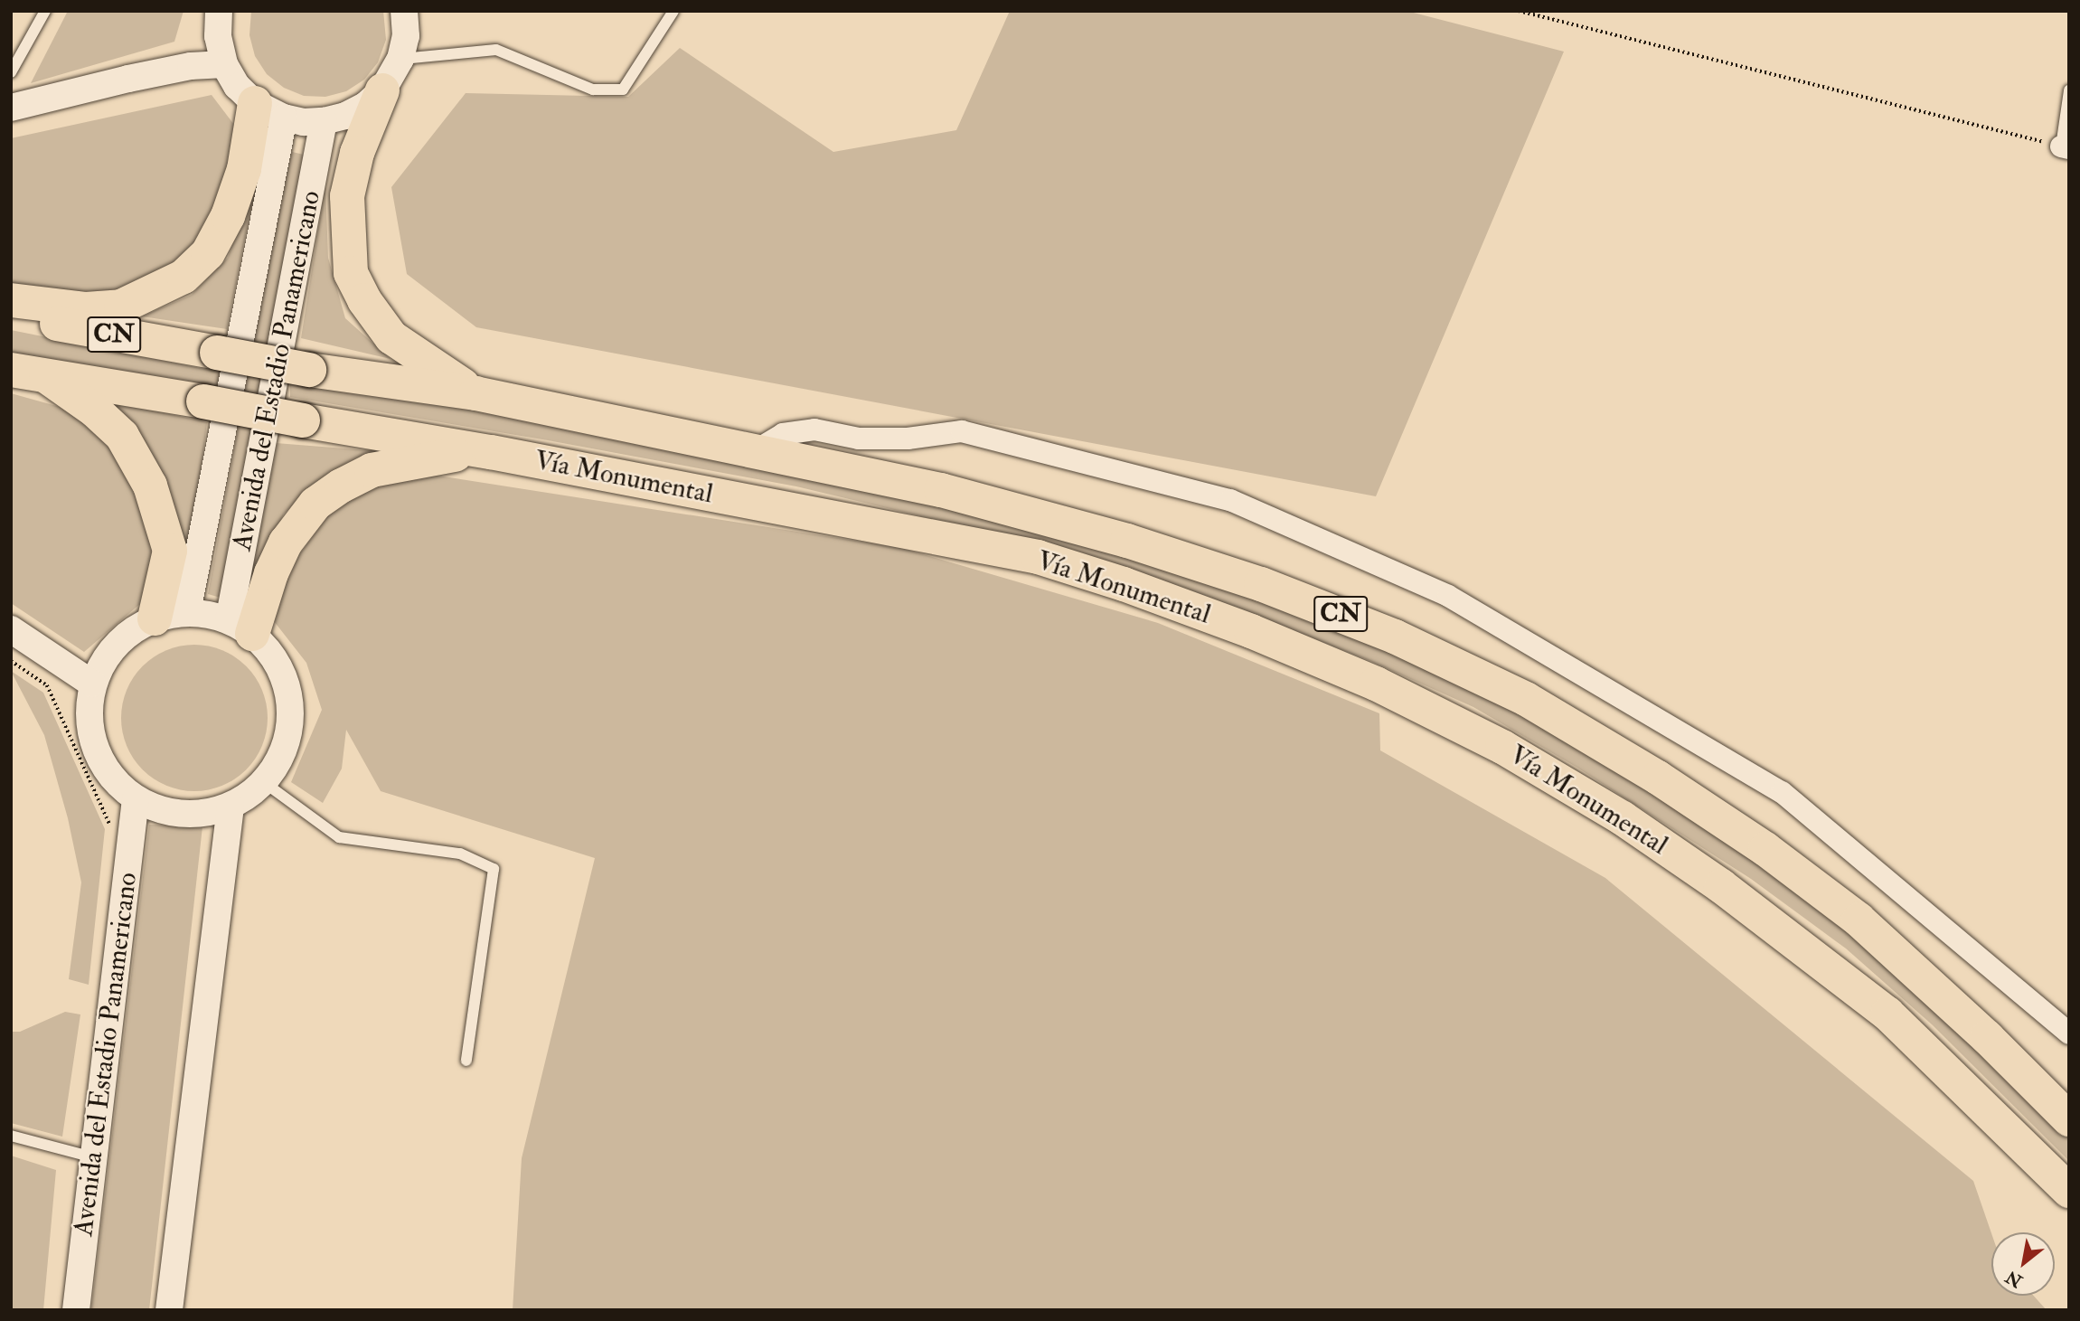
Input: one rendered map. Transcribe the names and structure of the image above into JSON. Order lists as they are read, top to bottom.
{
  "streets": {
    "highway": ["CN", "Vía Monumental"],
    "street": ["Avenida del Estadio Panamericano"]
  },
  "north": "bottom left"
}
